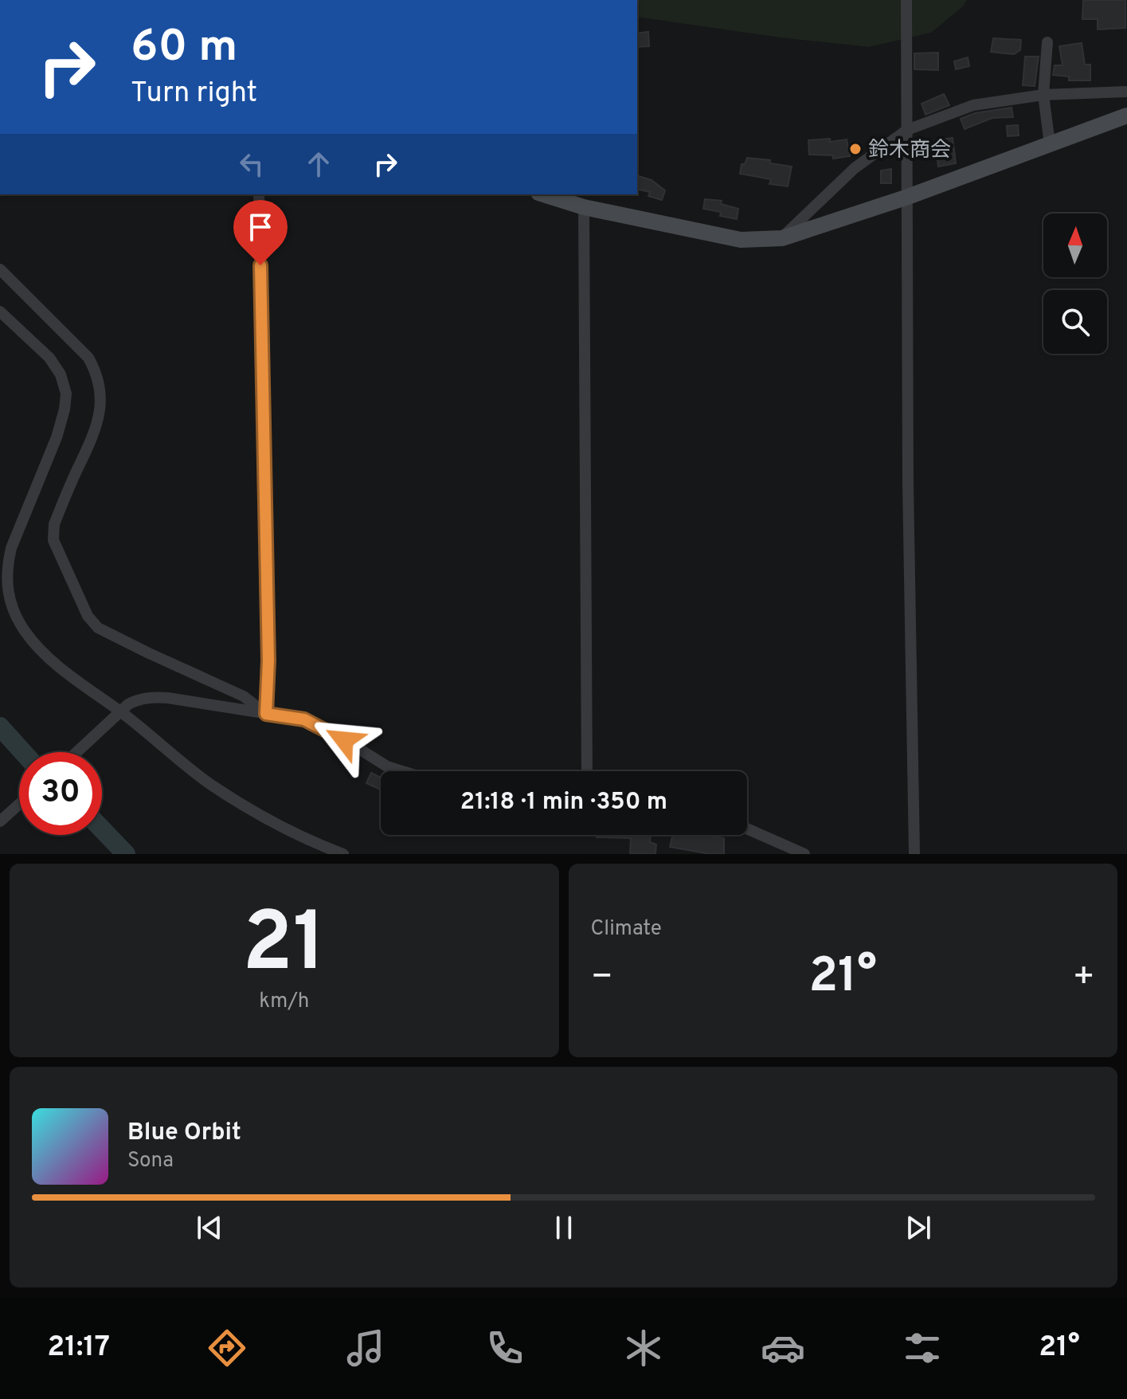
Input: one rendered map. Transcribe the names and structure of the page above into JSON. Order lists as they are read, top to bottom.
{
  "places": ["鈴木商会"],
  "north": "top",
  "page": {
    "turn": ["60 m", "Turn right"],
    "limit": "30",
    "trip": "21:18 · 1 min · 350 m",
    "tile": [
      ["21", "km/h"],
      "Climate"
    ],
    "heat": ["−", "21°", "+"],
    "song": ["Blue Orbit", "Sona"],
    "tabs": ["21:17", "21°"]
  }
}
